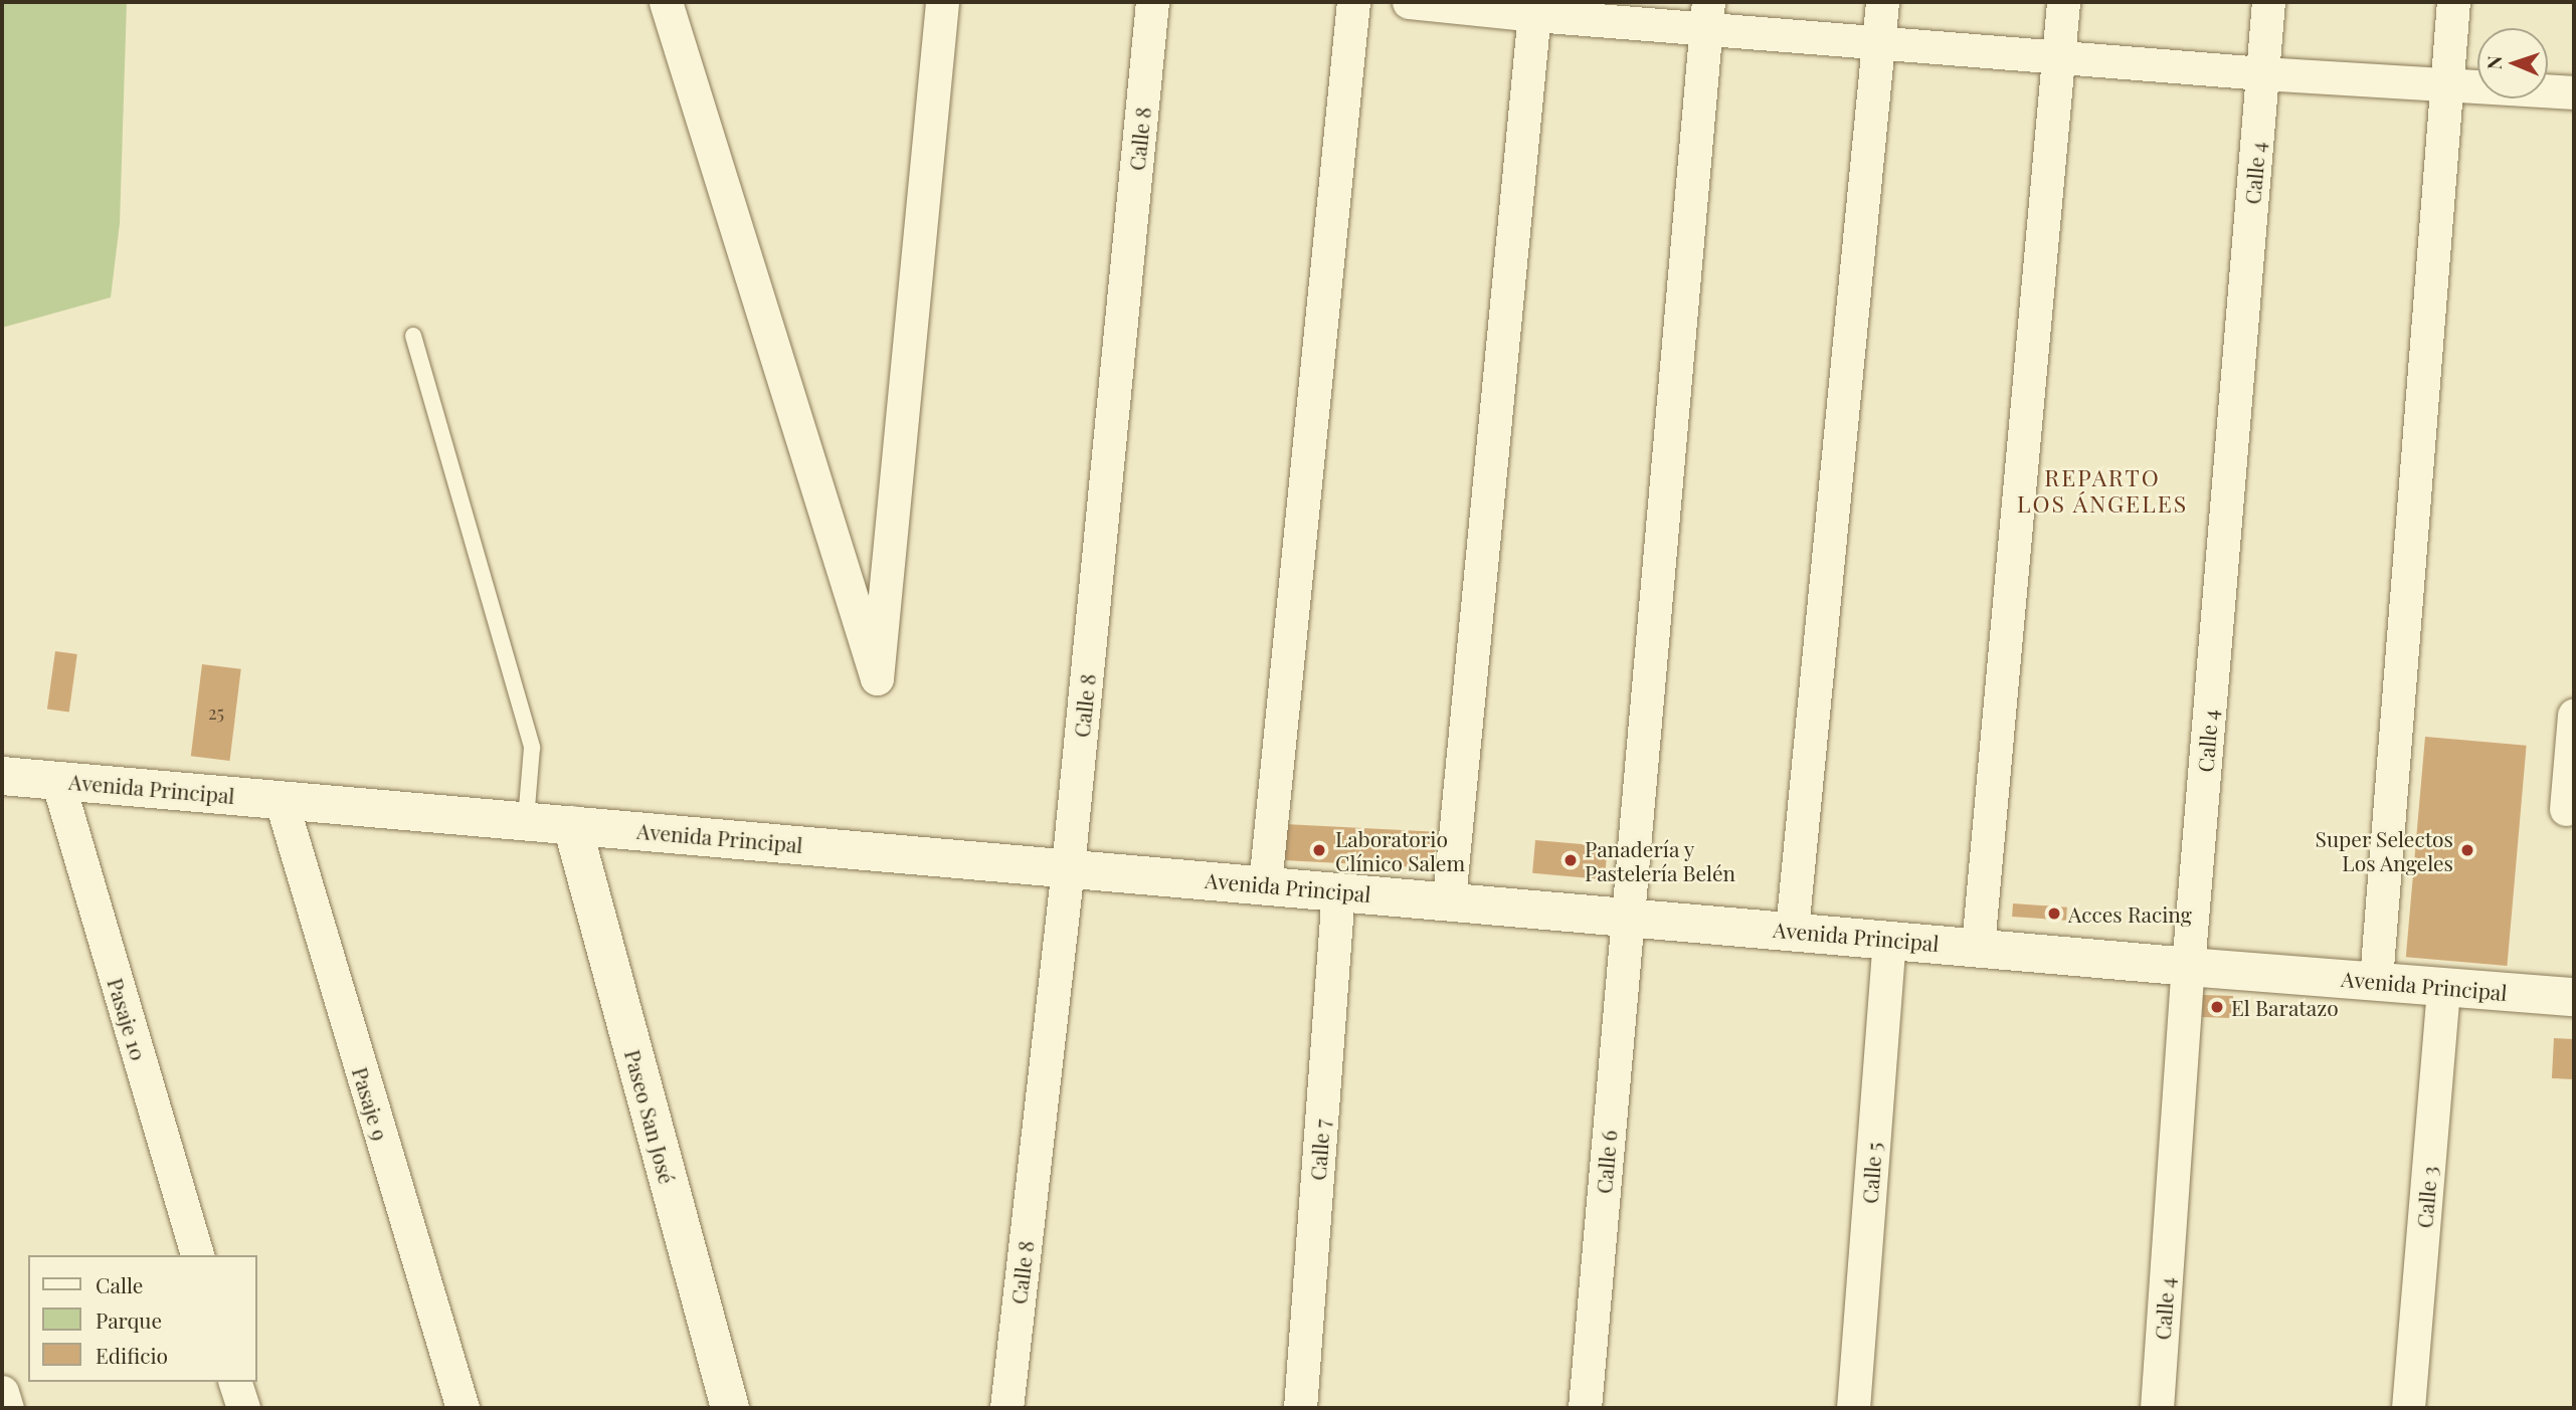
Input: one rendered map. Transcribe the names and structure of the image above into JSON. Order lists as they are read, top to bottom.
{
  "streets": {
    "street": [
      "Calle 8",
      "Calle 4",
      "Avenida Principal",
      "Pasaje 10",
      "Pasaje 9",
      "Paseo San José",
      "Calle 7",
      "Calle 6",
      "Calle 5",
      "Calle 3"
    ]
  },
  "crossings": [
    ["Calle 8", "Avenida Principal"],
    ["Calle 4", "Avenida Principal"],
    ["Avenida Principal", "Pasaje 10"],
    ["Avenida Principal", "Pasaje 9"],
    ["Avenida Principal", "Paseo San José"],
    ["Avenida Principal", "Calle 7"],
    ["Avenida Principal", "Calle 6"],
    ["Avenida Principal", "Calle 5"],
    ["Avenida Principal", "Calle 3"]
  ],
  "districts": ["REPARTO LOS ÁNGELES"],
  "places": [
    "Laboratorio Clínico Salem",
    "Super Selectos Los Angeles",
    "Panadería y Pastelería Belén",
    "Acces Racing",
    "El Baratazo"
  ],
  "house_numbers": ["25"],
  "legend": ["Calle", "Parque", "Edificio"],
  "north": "left"
}
